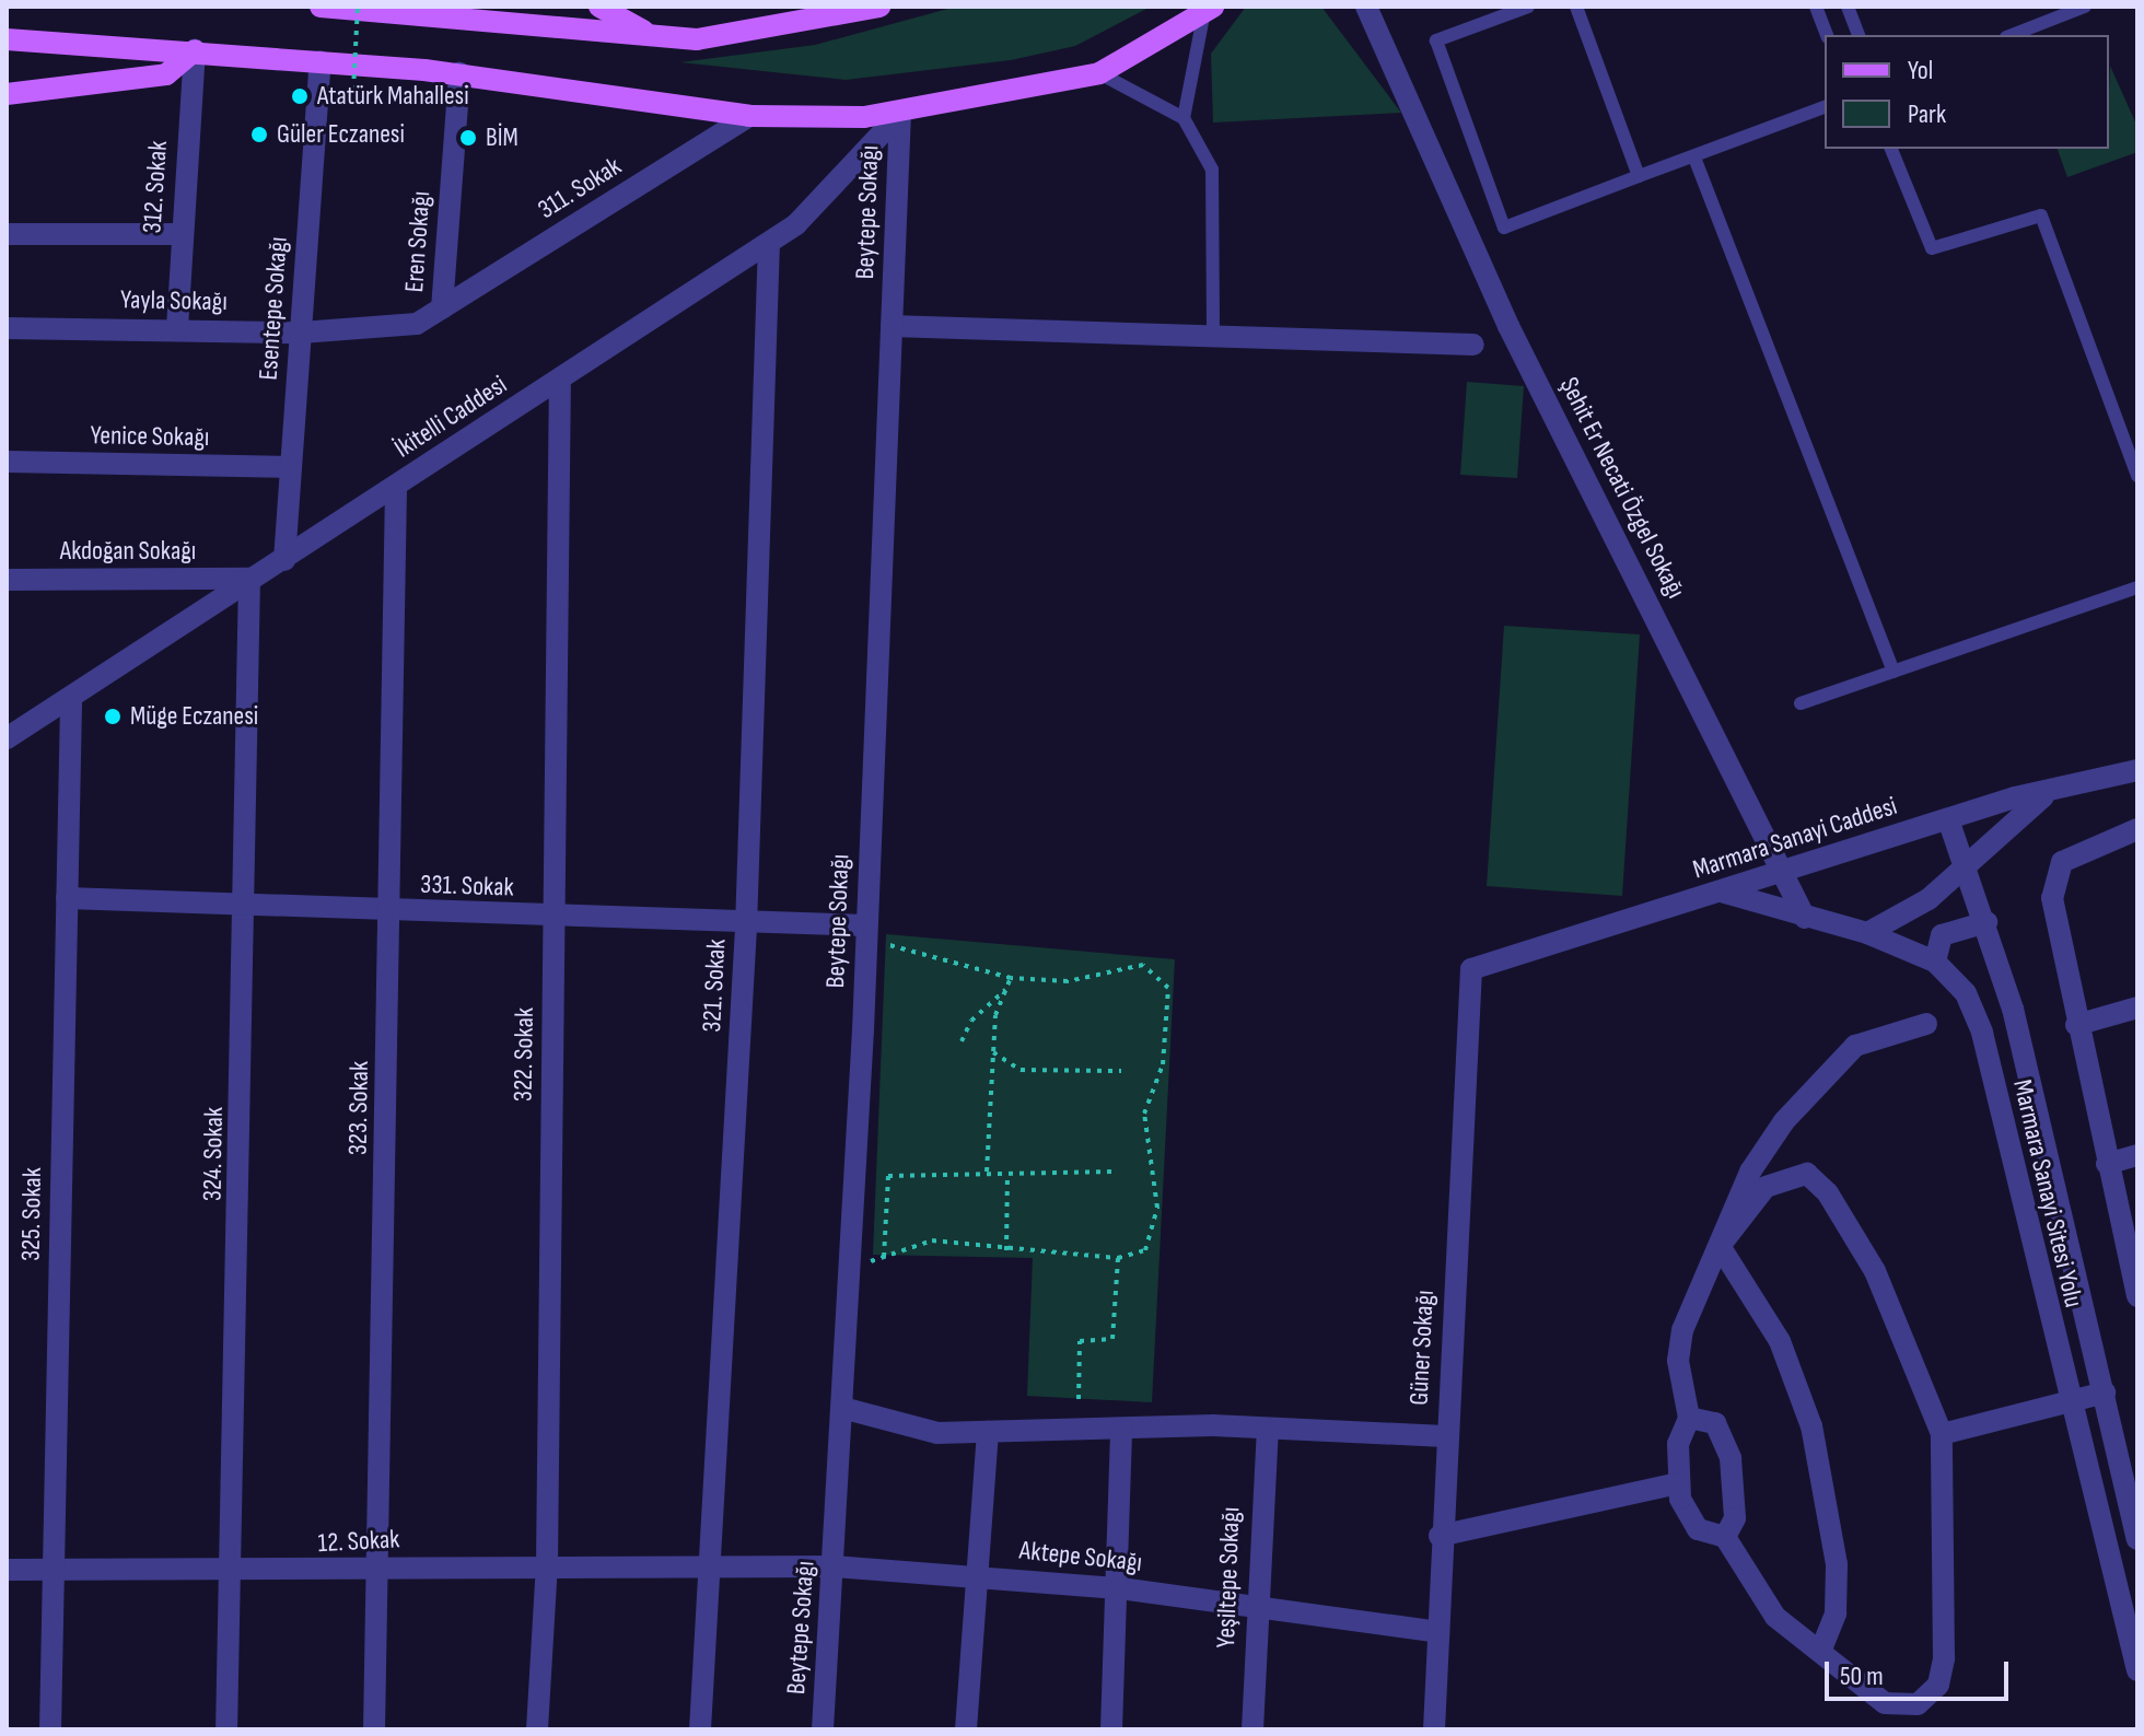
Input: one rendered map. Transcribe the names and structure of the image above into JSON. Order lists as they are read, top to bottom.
{
  "streets": {
    "street": [
      "312. Sokak",
      "311. Sokak",
      "Beytepe Sokağı",
      "Eren Sokağı",
      "Yayla Sokağı",
      "Esentepe Sokağı",
      "İkitelli Caddesi",
      "Yenice Sokağı",
      "Şehit Er Necati Özgel Sokağı",
      "Akdoğan Sokağı",
      "Marmara Sanayi Caddesi",
      "331. Sokak",
      "321. Sokak",
      "322. Sokak",
      "323. Sokak",
      "324. Sokak",
      "Marmara Sanayi Sitesi Yolu",
      "325. Sokak",
      "Güner Sokağı",
      "12. Sokak",
      "Aktepe Sokağı",
      "Yeşiltepe Sokağı"
    ]
  },
  "crossings": [
    ["312. Sokak", "Yayla Sokağı"],
    ["311. Sokak", "Eren Sokağı"],
    ["311. Sokak", "Yayla Sokağı"],
    ["Beytepe Sokağı", "İkitelli Caddesi"],
    ["Beytepe Sokağı", "331. Sokak"],
    ["Beytepe Sokağı", "Aktepe Sokağı"],
    ["Eren Sokağı", "Yayla Sokağı"],
    ["Yayla Sokağı", "Esentepe Sokağı"],
    ["Esentepe Sokağı", "İkitelli Caddesi"],
    ["Esentepe Sokağı", "Yenice Sokağı"],
    ["İkitelli Caddesi", "Akdoğan Sokağı"],
    ["İkitelli Caddesi", "321. Sokak"],
    ["İkitelli Caddesi", "322. Sokak"],
    ["İkitelli Caddesi", "323. Sokak"],
    ["İkitelli Caddesi", "324. Sokak"],
    ["İkitelli Caddesi", "325. Sokak"],
    ["Şehit Er Necati Özgel Sokağı", "Marmara Sanayi Caddesi"],
    ["Şehit Er Necati Özgel Sokağı", "Marmara Sanayi Sitesi Yolu"],
    ["Akdoğan Sokağı", "324. Sokak"],
    ["Marmara Sanayi Caddesi", "Marmara Sanayi Sitesi Yolu"],
    ["Marmara Sanayi Caddesi", "Güner Sokağı"],
    ["331. Sokak", "321. Sokak"],
    ["331. Sokak", "322. Sokak"],
    ["331. Sokak", "323. Sokak"],
    ["331. Sokak", "324. Sokak"],
    ["331. Sokak", "325. Sokak"],
    ["321. Sokak", "12. Sokak"],
    ["321. Sokak", "Aktepe Sokağı"],
    ["322. Sokak", "12. Sokak"],
    ["323. Sokak", "12. Sokak"],
    ["324. Sokak", "12. Sokak"],
    ["325. Sokak", "12. Sokak"],
    ["Güner Sokağı", "Aktepe Sokağı"],
    ["12. Sokak", "Aktepe Sokağı"],
    ["Aktepe Sokağı", "Yeşiltepe Sokağı"]
  ],
  "places": [
    "Atatürk Mahallesi",
    "Güler Eczanesi",
    "BİM",
    "Müge Eczanesi"
  ],
  "legend": ["Yol", "Park"],
  "scale_bar": "50 m"
}
